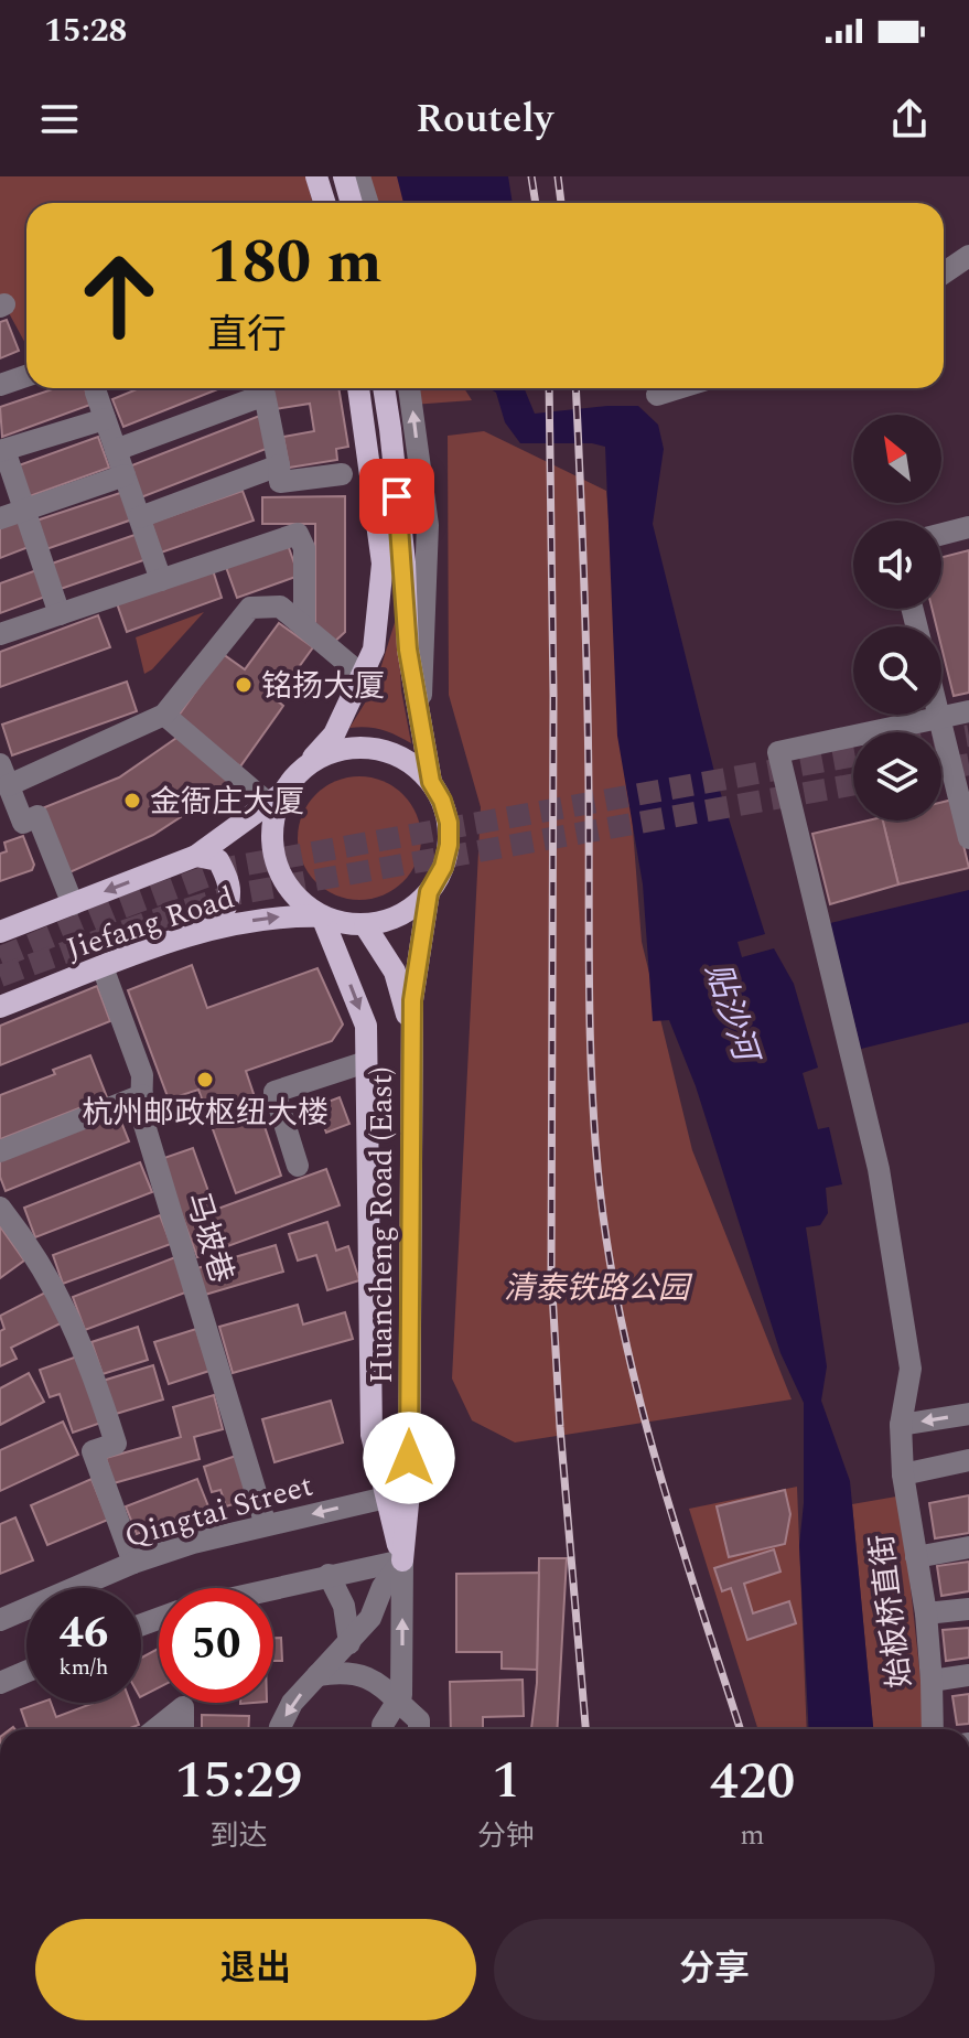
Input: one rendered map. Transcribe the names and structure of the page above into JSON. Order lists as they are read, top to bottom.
{
  "streets": {
    "main road": ["Jiefang Road", "Huancheng Road (East)"],
    "street": ["马坡巷", "Qingtai Street", "始板桥直街"]
  },
  "crossings": [
    ["Jiefang Road", "Huancheng Road (East)"],
    ["Jiefang Road", "马坡巷"],
    ["Huancheng Road (East)", "Qingtai Street"],
    ["马坡巷", "Qingtai Street"]
  ],
  "water": ["贴沙河"],
  "parks": ["清泰铁路公园"],
  "places": ["铭扬大厦", "金衙庄大厦", "杭州邮政枢纽大楼"],
  "north": "top left",
  "page": {
    "status": "15:28",
    "header": "Routely",
    "turn": ["180 m", "直行"],
    "speed": "46 km/h",
    "limit": "50",
    "eta": [
      "15:29",
      "到达",
      "1",
      "分钟",
      "420",
      "m"
    ],
    "buttons": ["退出", "分享"]
  }
}
